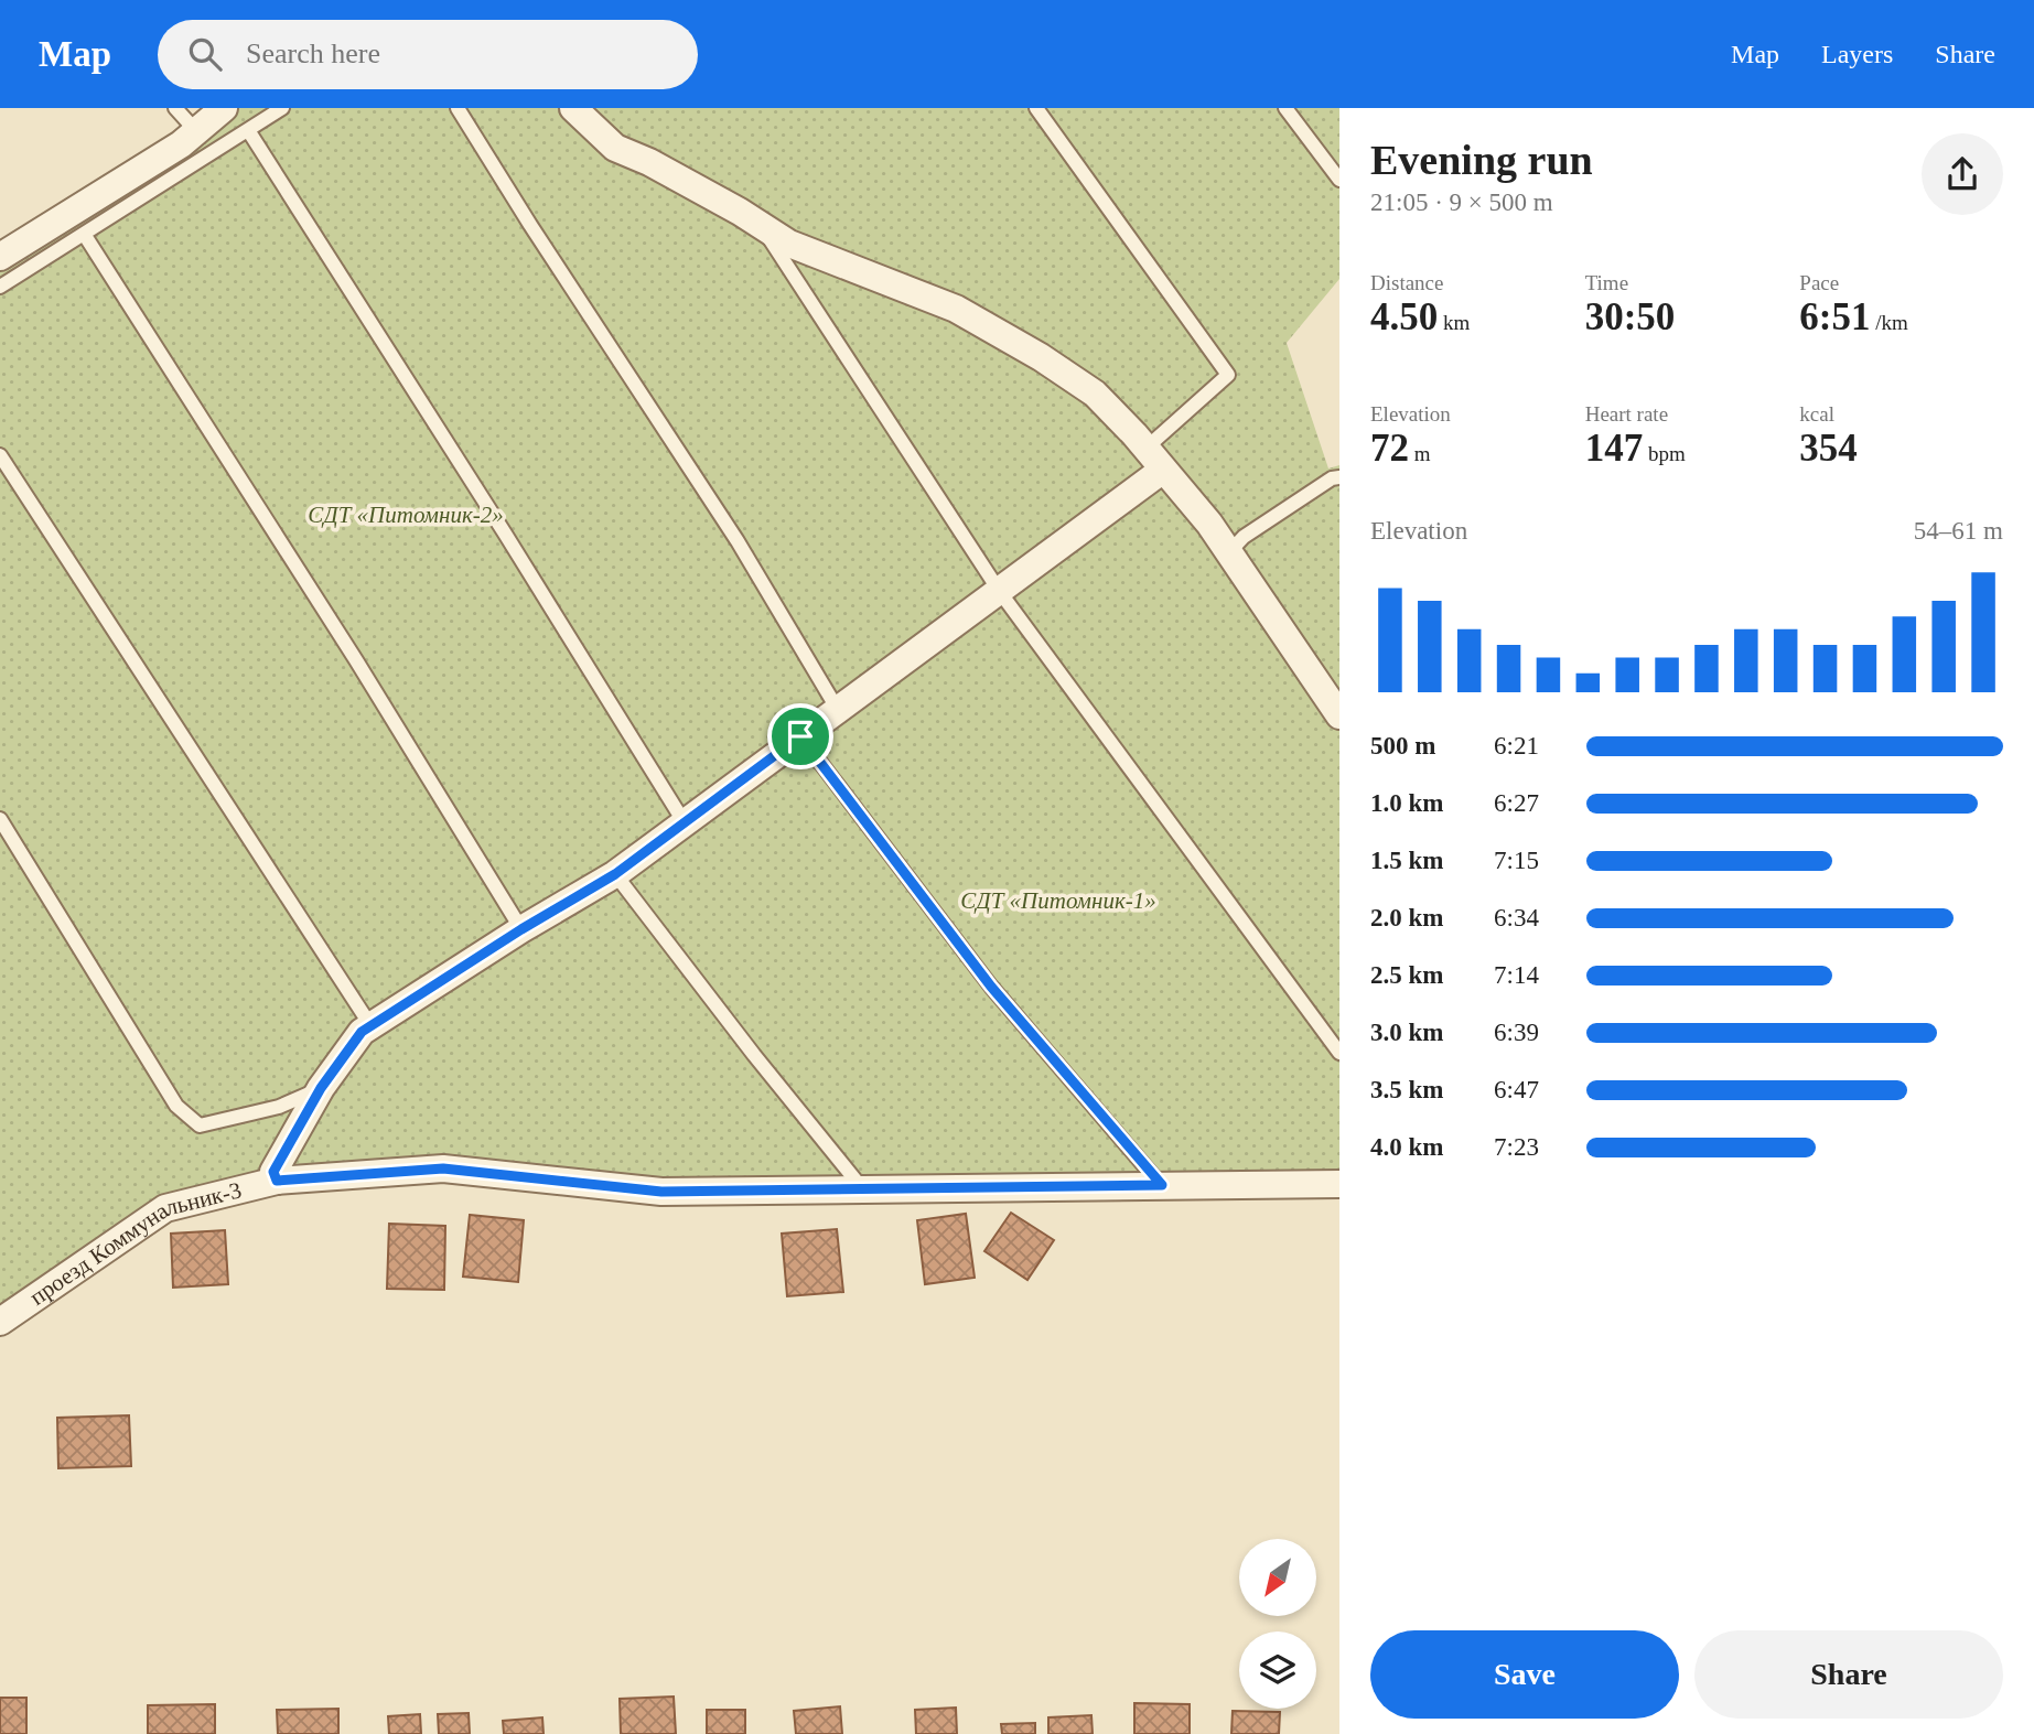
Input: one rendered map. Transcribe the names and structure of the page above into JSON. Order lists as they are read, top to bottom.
{
  "streets": {
    "street": ["проезд Коммунальник-3"]
  },
  "parks": ["СДТ «Питомник-2»", "СДТ «Питомник-1»"],
  "north": "bottom left",
  "page": {
    "header": "Map",
    "search": "Search here",
    "nav": ["Map", "Layers", "Share"],
    "heading": ["Evening run", "21:05 · 9 × 500 m"],
    "stats": [
      ["Distance", "4.50 km"],
      ["Time", "30:50"],
      ["Pace", "6:51 /km"],
      ["Elevation", "72 m"],
      ["Heart rate", "147 bpm"],
      ["kcal", "354"]
    ],
    "chart": ["Elevation", "54–61 m"],
    "list": [
      {
        "name": "500 m",
        "note": "6:21"
      },
      {
        "name": "1.0 km",
        "note": "6:27"
      },
      {
        "name": "1.5 km",
        "note": "7:15"
      },
      {
        "name": "2.0 km",
        "note": "6:34"
      },
      {
        "name": "2.5 km",
        "note": "7:14"
      },
      {
        "name": "3.0 km",
        "note": "6:39"
      },
      {
        "name": "3.5 km",
        "note": "6:47"
      },
      {
        "name": "4.0 km",
        "note": "7:23"
      }
    ],
    "buttons": ["Save", "Share"]
  }
}
